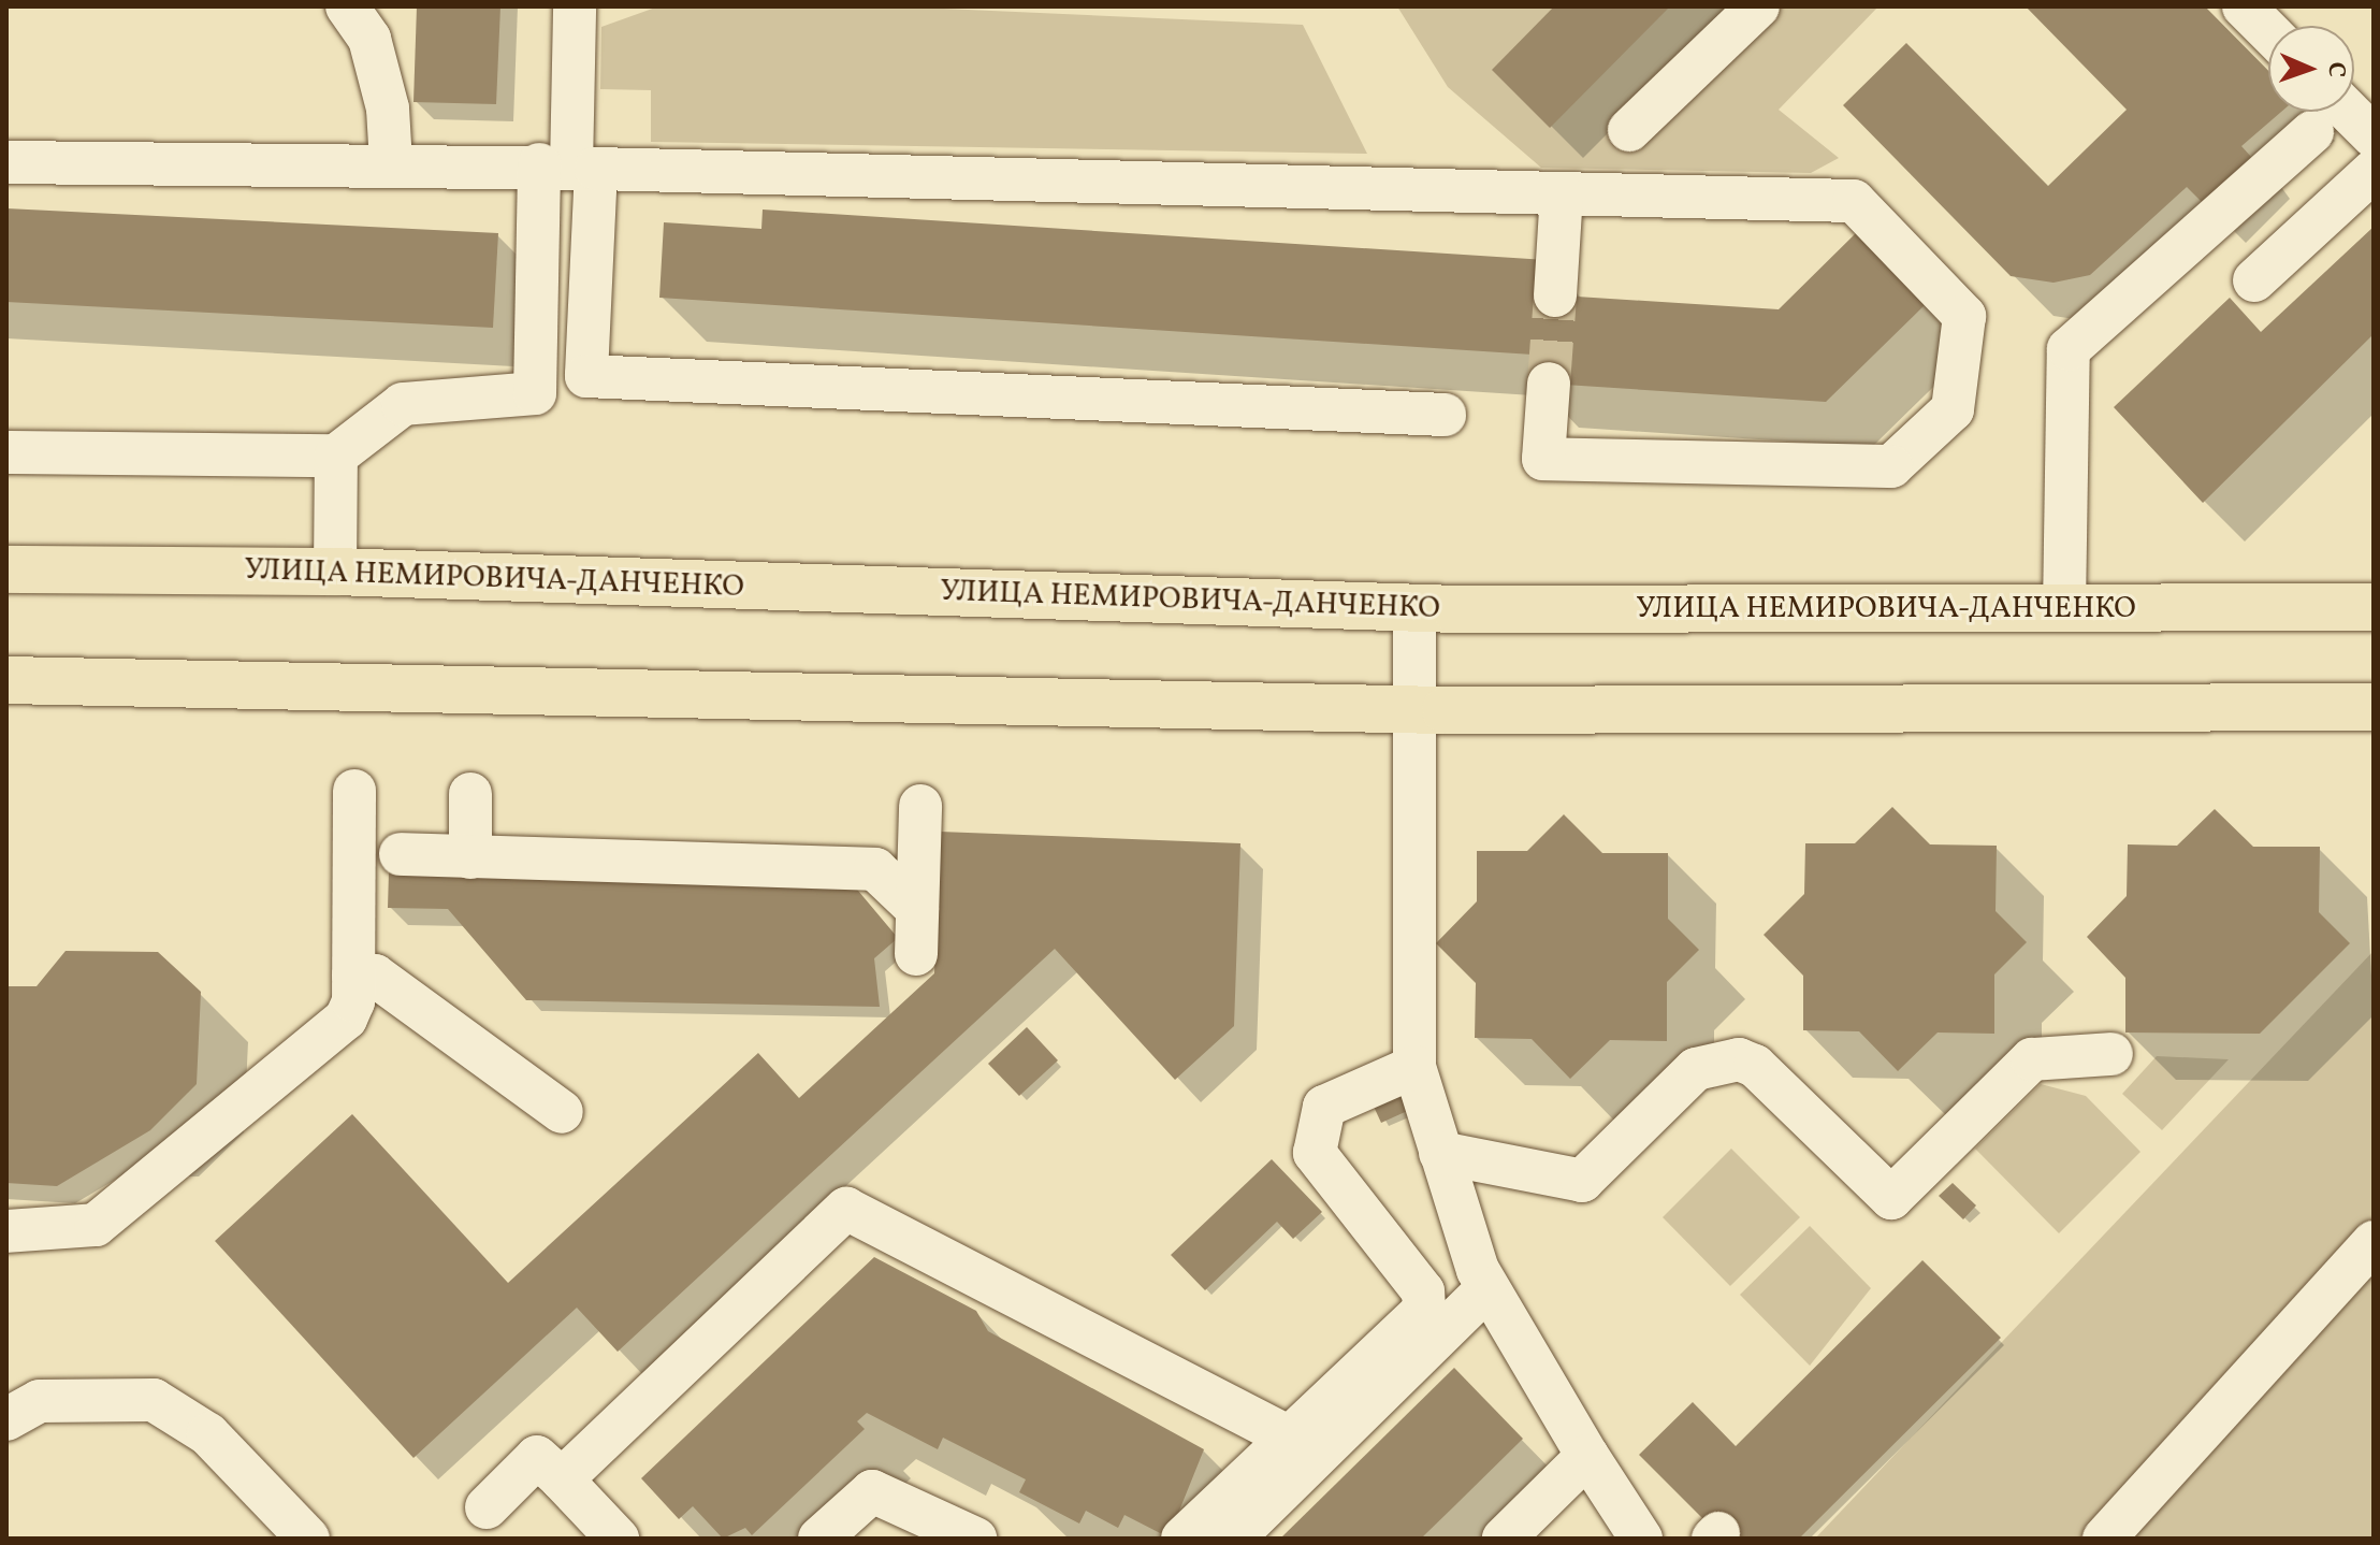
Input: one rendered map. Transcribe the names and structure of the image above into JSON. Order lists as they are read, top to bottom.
{
  "streets": {
    "main road": ["УЛИЦА НЕМИРОВИЧА-ДАНЧЕНКО"]
  },
  "north": "right"
}
